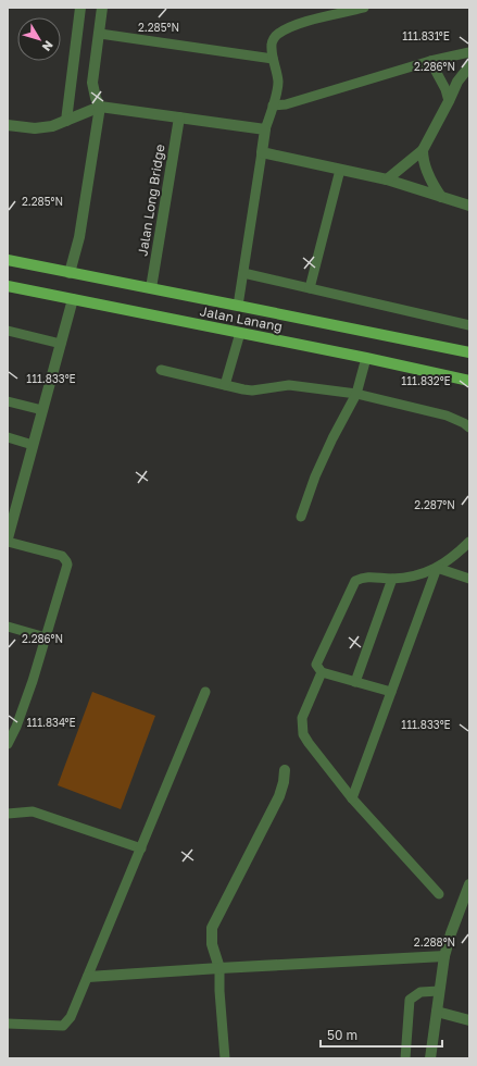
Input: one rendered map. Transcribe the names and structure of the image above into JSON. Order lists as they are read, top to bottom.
{
  "streets": {
    "main road": ["Jalan Lanang"],
    "street": ["Jalan Long Bridge"]
  },
  "crossings": [
    ["Jalan Long Bridge", "Jalan Lanang"]
  ],
  "scale_bar": "50 m",
  "north": "bottom right",
  "coordinates": [
    "2.285°N",
    "111.831°E",
    "2.286°N",
    "111.833°E",
    "111.832°E",
    "2.287°N",
    "111.834°E",
    "2.288°N"
  ]
}
